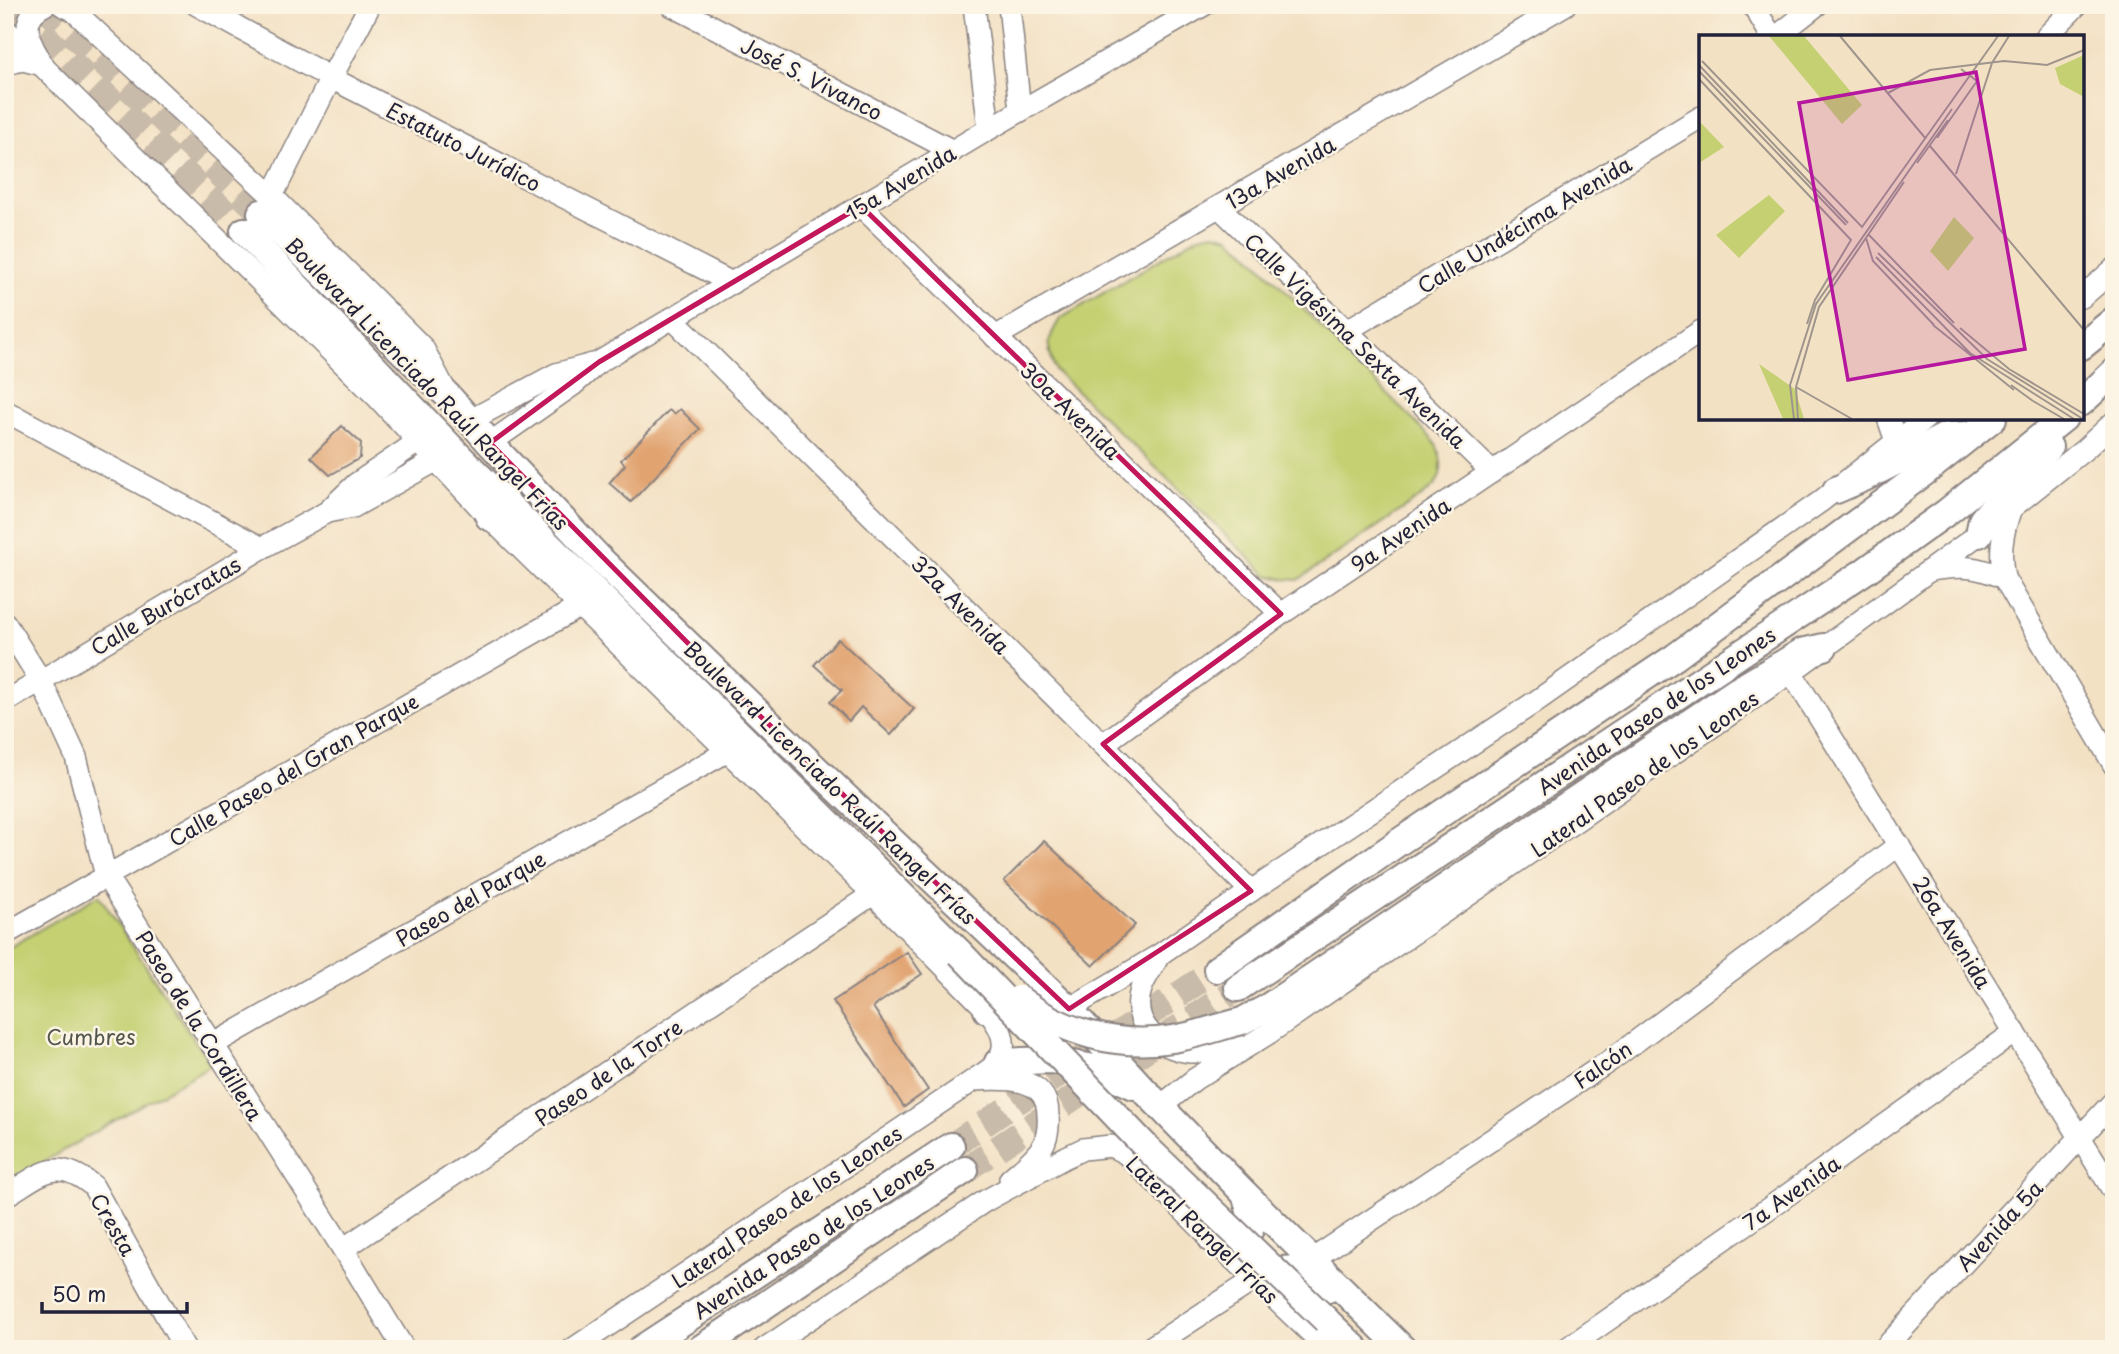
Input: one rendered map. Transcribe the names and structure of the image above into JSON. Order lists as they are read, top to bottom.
{
  "streets": {
    "main road": ["Boulevard Licenciado Raúl Rangel Frías", "Avenida Paseo de los Leones"],
    "street": [
      "José S. Vivanco",
      "Estatuto Jurídico",
      "13a Avenida",
      "15a Avenida",
      "Calle Undécima Avenida",
      "Calle Vigésima Sexta Avenida",
      "30a Avenida",
      "9a Avenida",
      "32a Avenida",
      "Calle Burócratas",
      "Calle Paseo del Gran Parque",
      "Lateral Paseo de los Leones",
      "Paseo del Parque",
      "26a Avenida",
      "Paseo de la Cordillera",
      "Falcón",
      "Paseo de la Torre",
      "7a Avenida",
      "Cresta",
      "Avenida 5a",
      "Lateral Rangel Frías"
    ]
  },
  "crossings": [
    ["José S. Vivanco", "15a Avenida"],
    ["Estatuto Jurídico", "15a Avenida"],
    ["13a Avenida", "Calle Vigésima Sexta Avenida"],
    ["13a Avenida", "30a Avenida"],
    ["15a Avenida", "Boulevard Licenciado Raúl Rangel Frías"],
    ["15a Avenida", "30a Avenida"],
    ["15a Avenida", "32a Avenida"],
    ["Calle Undécima Avenida", "Calle Vigésima Sexta Avenida"],
    ["Calle Vigésima Sexta Avenida", "9a Avenida"],
    ["Boulevard Licenciado Raúl Rangel Frías", "Calle Burócratas"],
    ["Boulevard Licenciado Raúl Rangel Frías", "Lateral Paseo de los Leones"],
    ["Boulevard Licenciado Raúl Rangel Frías", "Falcón"],
    ["30a Avenida", "9a Avenida"],
    ["9a Avenida", "32a Avenida"],
    ["Calle Burócratas", "Paseo de la Cordillera"],
    ["Calle Paseo del Gran Parque", "Paseo de la Cordillera"],
    ["Lateral Paseo de los Leones", "26a Avenida"],
    ["Paseo del Parque", "Paseo de la Cordillera"],
    ["26a Avenida", "Falcón"],
    ["26a Avenida", "7a Avenida"],
    ["26a Avenida", "Avenida 5a"],
    ["Paseo de la Cordillera", "Paseo de la Torre"]
  ],
  "parks": ["Cumbres"],
  "scale_bar": "50 m"
}
